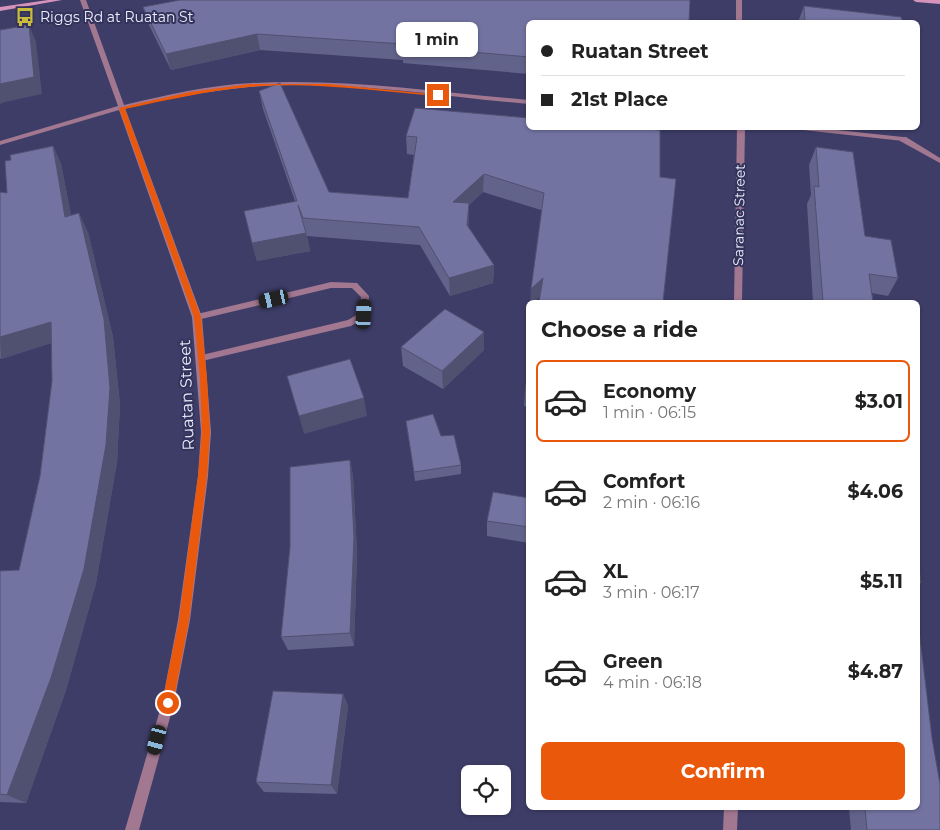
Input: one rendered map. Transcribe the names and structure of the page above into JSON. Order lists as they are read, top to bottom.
{
  "streets": {
    "street": ["Saranac Street", "Ruatan Street"]
  },
  "places": {
    "bus stop": ["Riggs Rd at Ruatan St"]
  },
  "page": {
    "banner": ["Ruatan Street", "21st Place"],
    "bubble": "1 min",
    "heading": "Choose a ride",
    "list": [
      {
        "name": "Economy",
        "note": "1 min · 06:15",
        "value": "$3.01"
      },
      {
        "name": "Comfort",
        "note": "2 min · 06:16",
        "value": "$4.06"
      },
      {
        "name": "XL",
        "note": "3 min · 06:17",
        "value": "$5.11"
      },
      {
        "name": "Green",
        "note": "4 min · 06:18",
        "value": "$4.87"
      }
    ],
    "buttons": "Confirm"
  }
}
